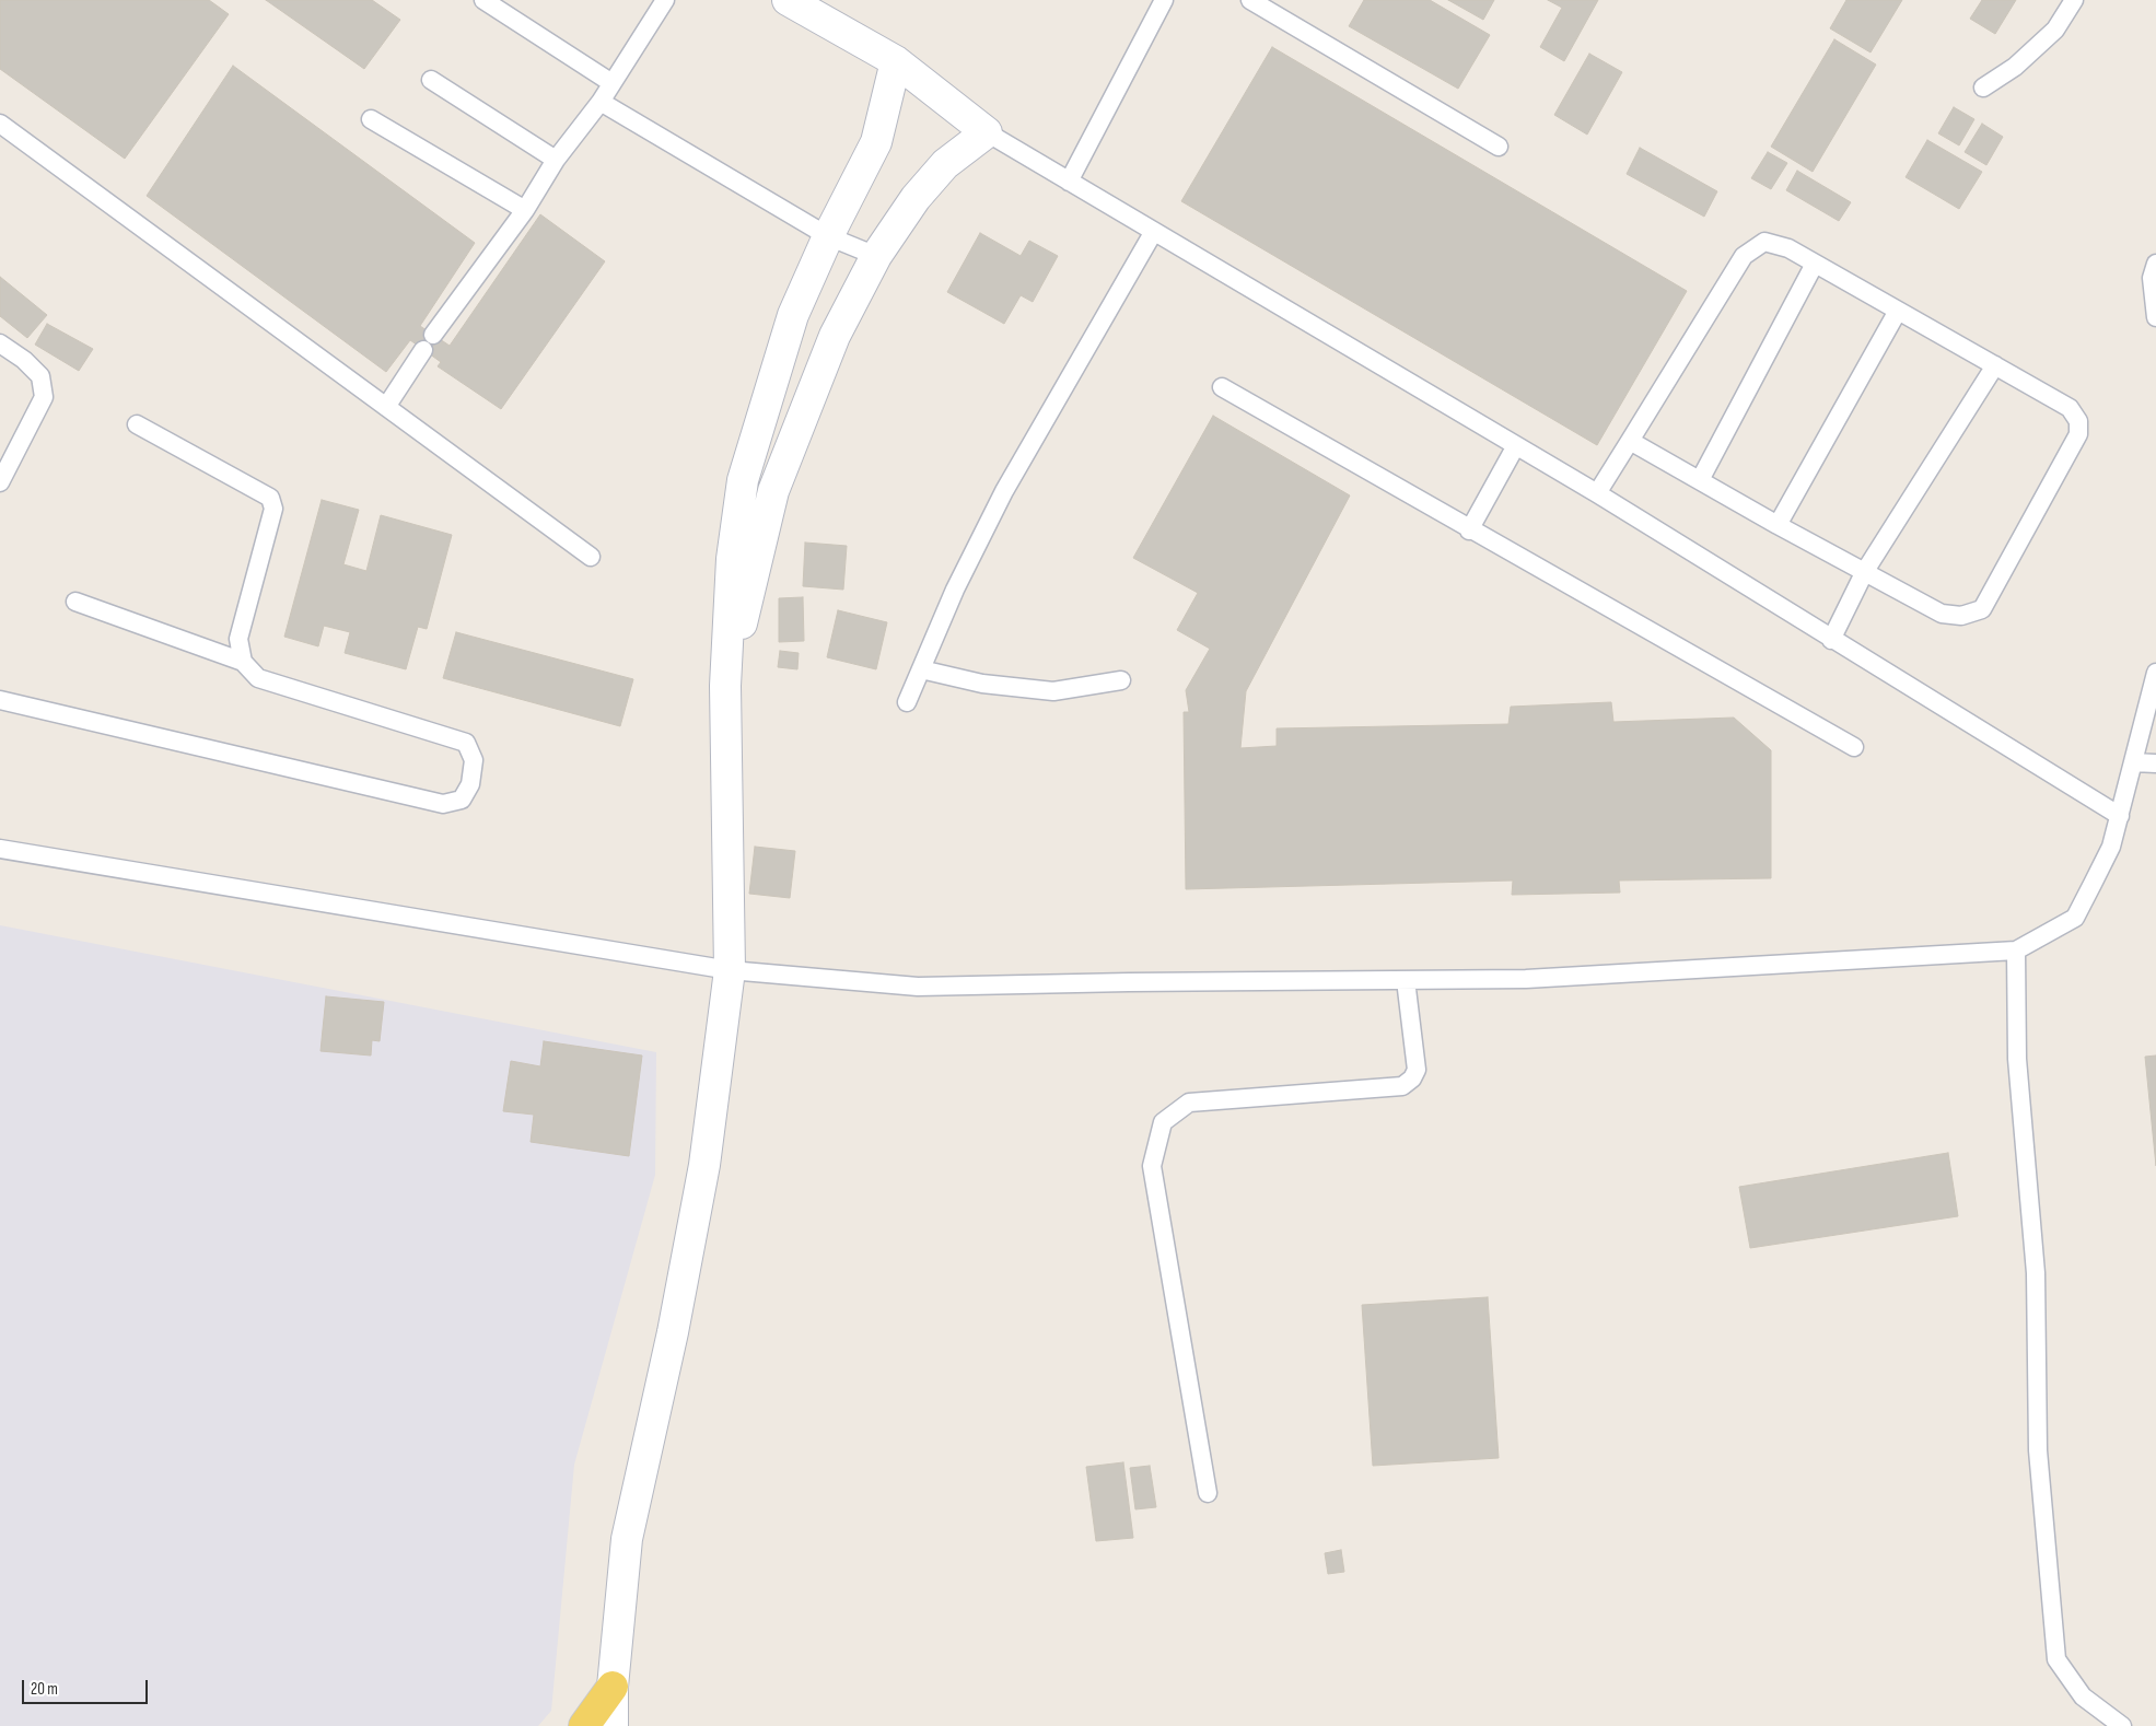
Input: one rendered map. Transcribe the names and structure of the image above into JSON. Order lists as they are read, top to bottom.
{
  "scale_bar": "20 m"
}
